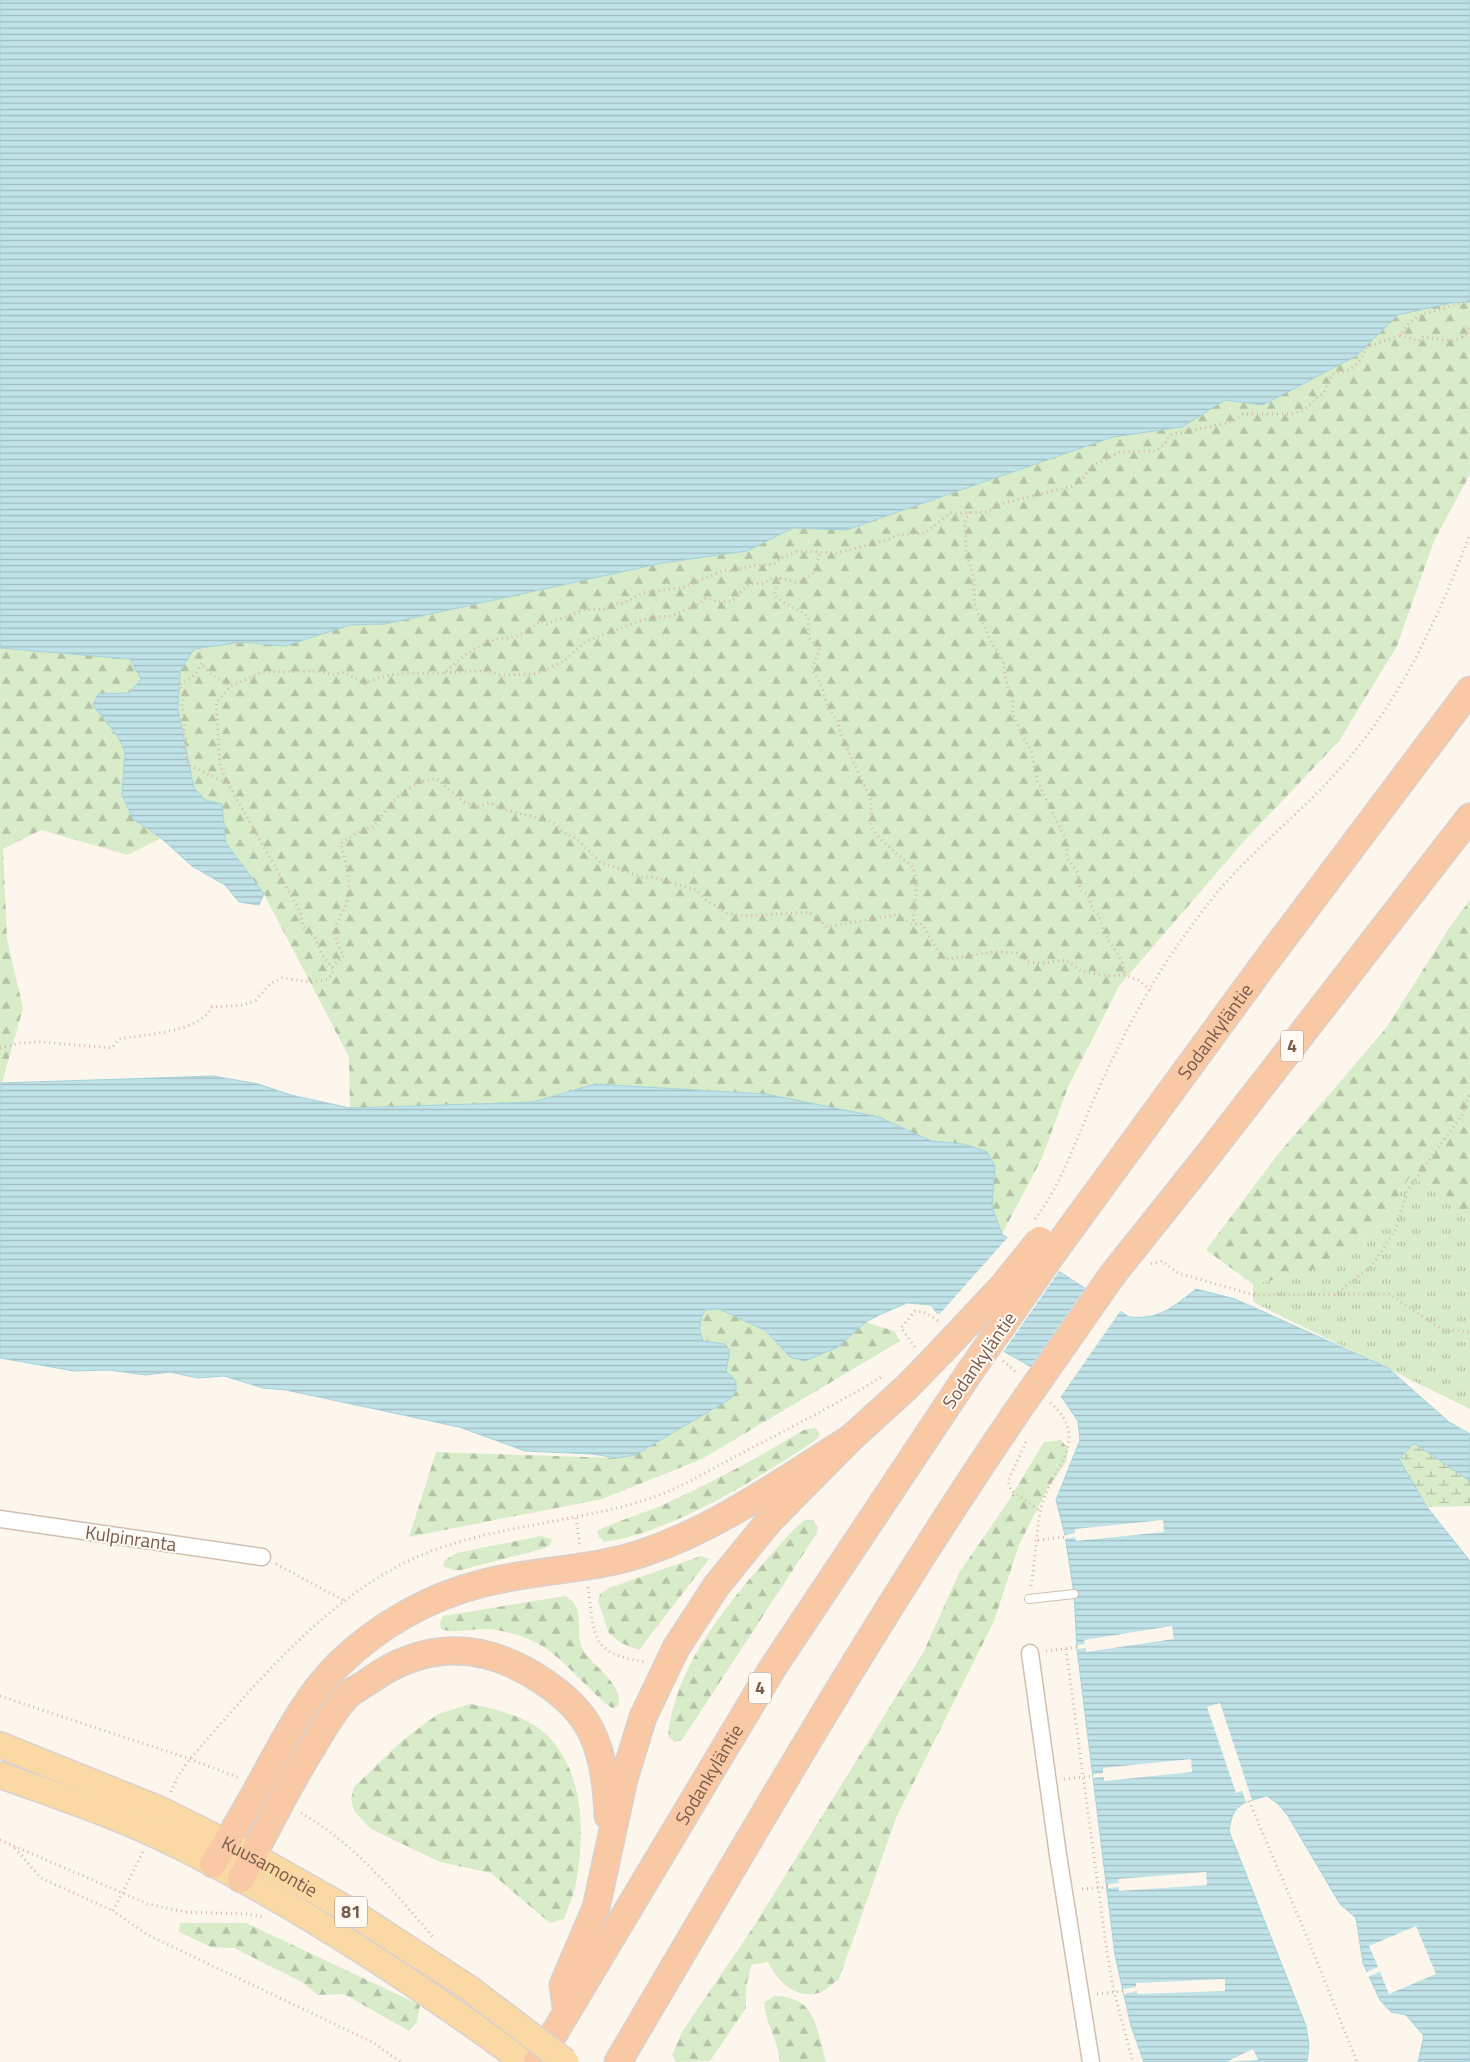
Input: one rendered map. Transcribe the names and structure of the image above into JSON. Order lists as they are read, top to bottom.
{
  "streets": {
    "highway": ["Sodankyläntie", "4"],
    "main road": ["Kuusamontie", "81"],
    "street": ["Kulpinranta"]
  }
}
